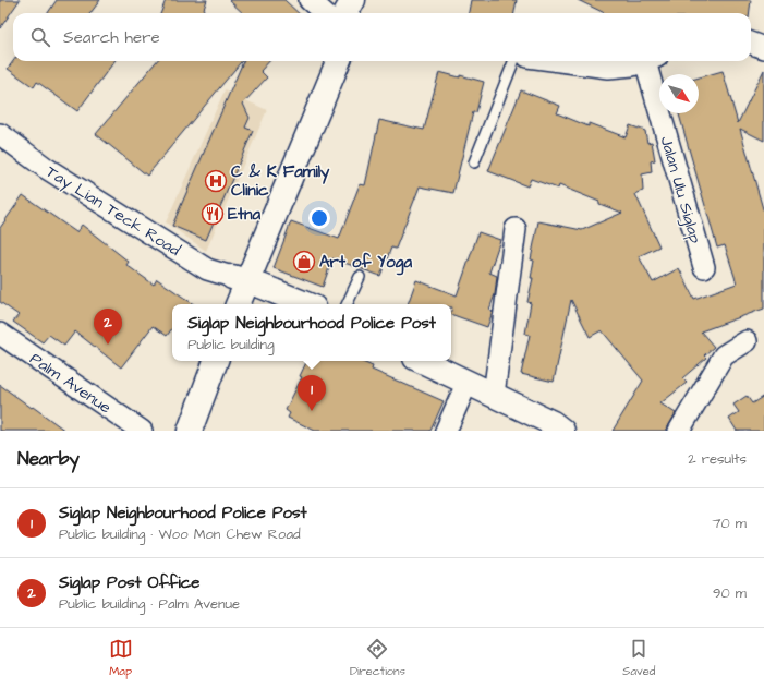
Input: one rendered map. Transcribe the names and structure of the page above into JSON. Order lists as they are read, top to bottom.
{
  "streets": {
    "street": ["Jalan Ulu Siglap", "Tay Lian Teck Road", "Palm Avenue"]
  },
  "places": {
    "hospital": ["C & K Family Clinic"],
    "restaurant": ["Etna"],
    "shop": ["Art of Yoga"]
  },
  "north": "bottom right",
  "page": {
    "search": "Search here",
    "popup": ["Siglap Neighbourhood Police Post", "Public building"],
    "pins": ["2", "1"],
    "heading": ["Nearby", "2 results"],
    "list": [
      {
        "mark": "1",
        "name": "Siglap Neighbourhood Police Post",
        "note": "Public building · Woo Mon Chew Road",
        "value": "70 m"
      },
      {
        "mark": "2",
        "name": "Siglap Post Office",
        "note": "Public building · Palm Avenue",
        "value": "90 m"
      }
    ],
    "nav": ["Map", "Directions", "Saved"]
  }
}
